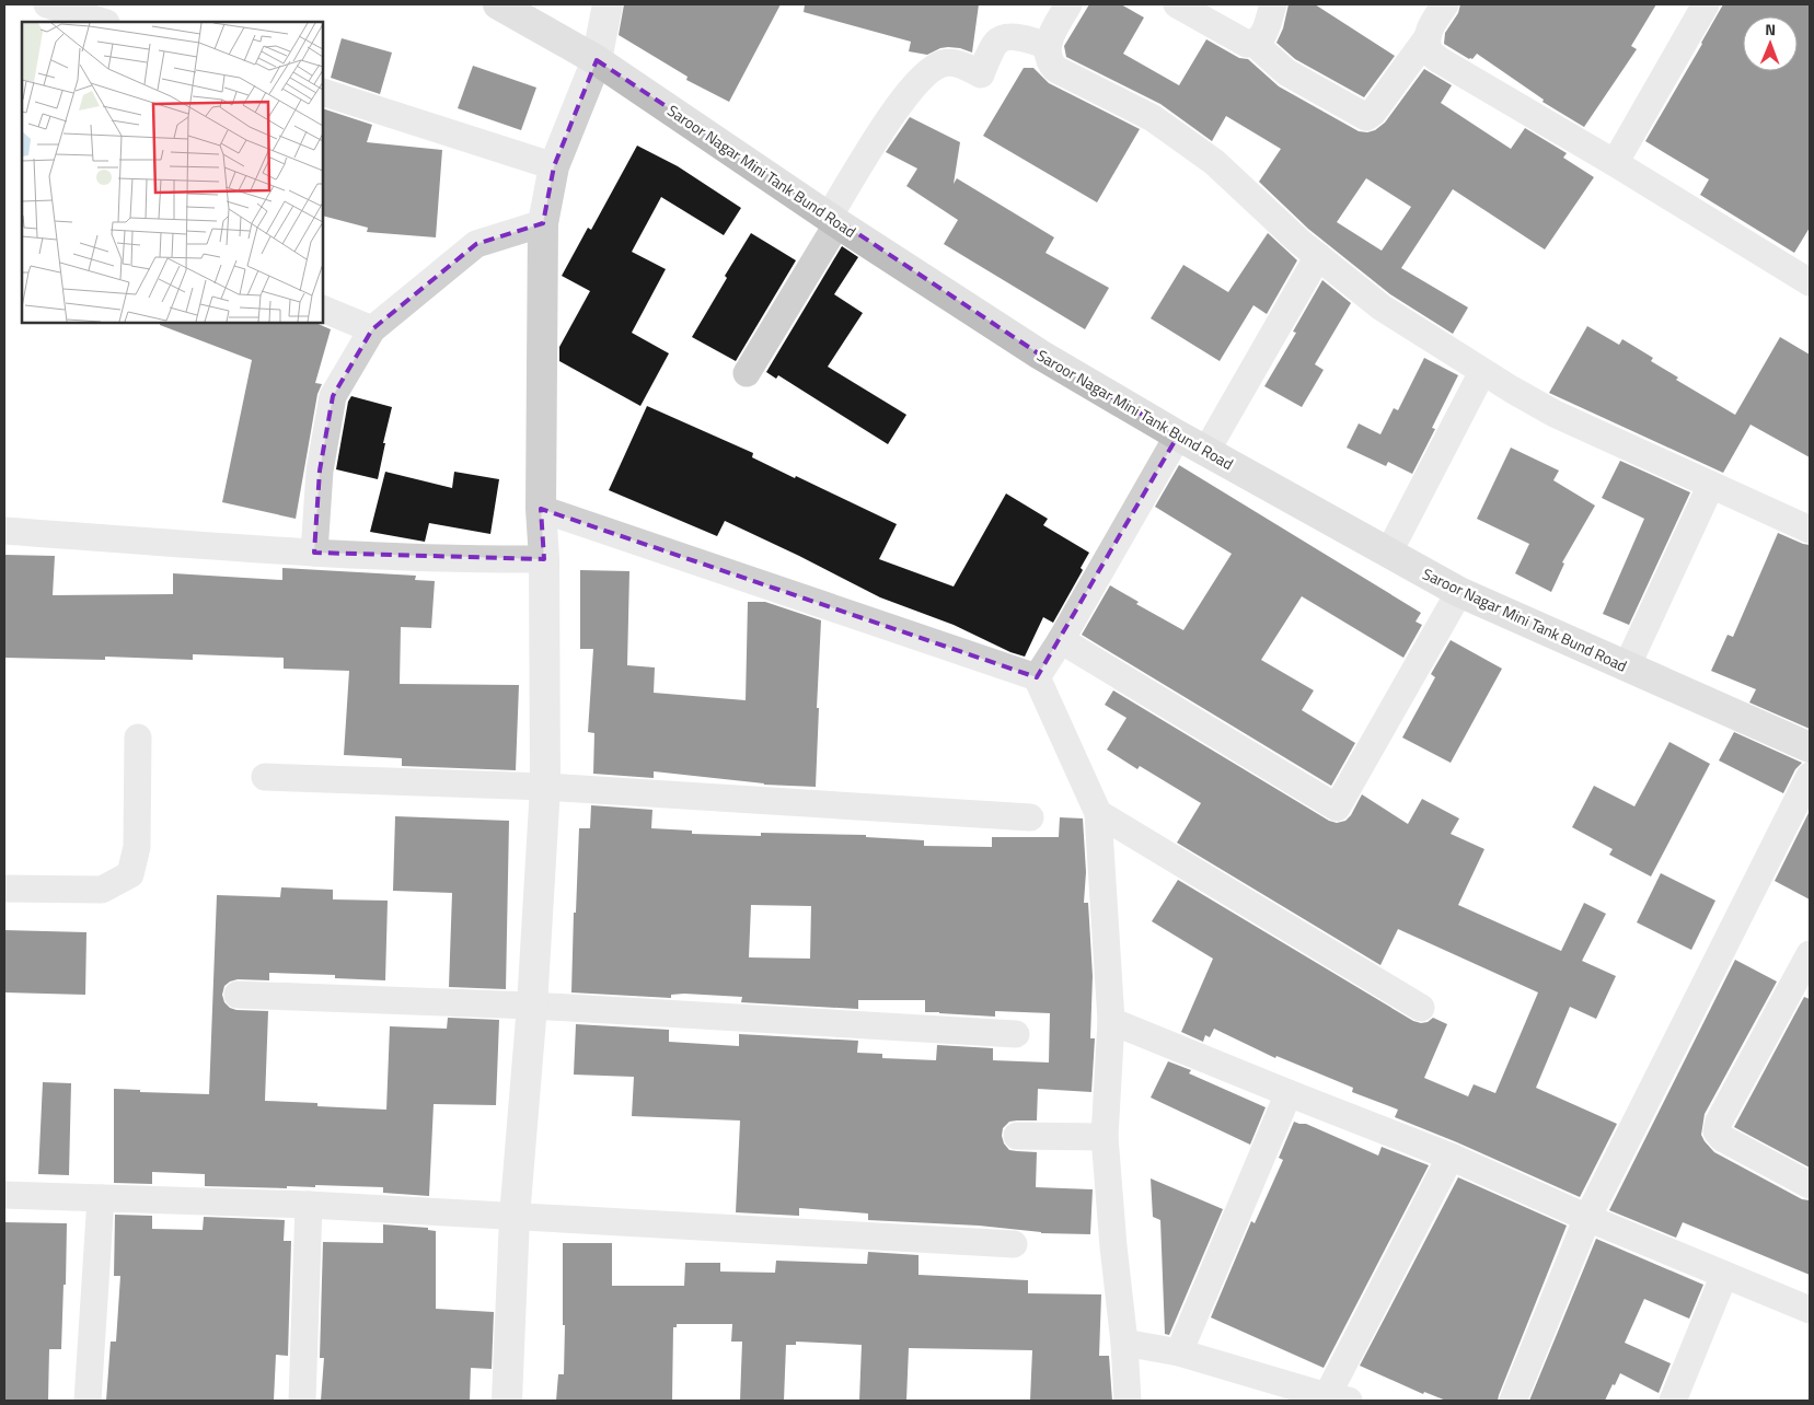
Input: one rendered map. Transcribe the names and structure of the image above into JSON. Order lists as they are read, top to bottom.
{
  "streets": {
    "main road": ["Saroor Nagar Mini Tank Bund Road"]
  },
  "north": "top"
}
